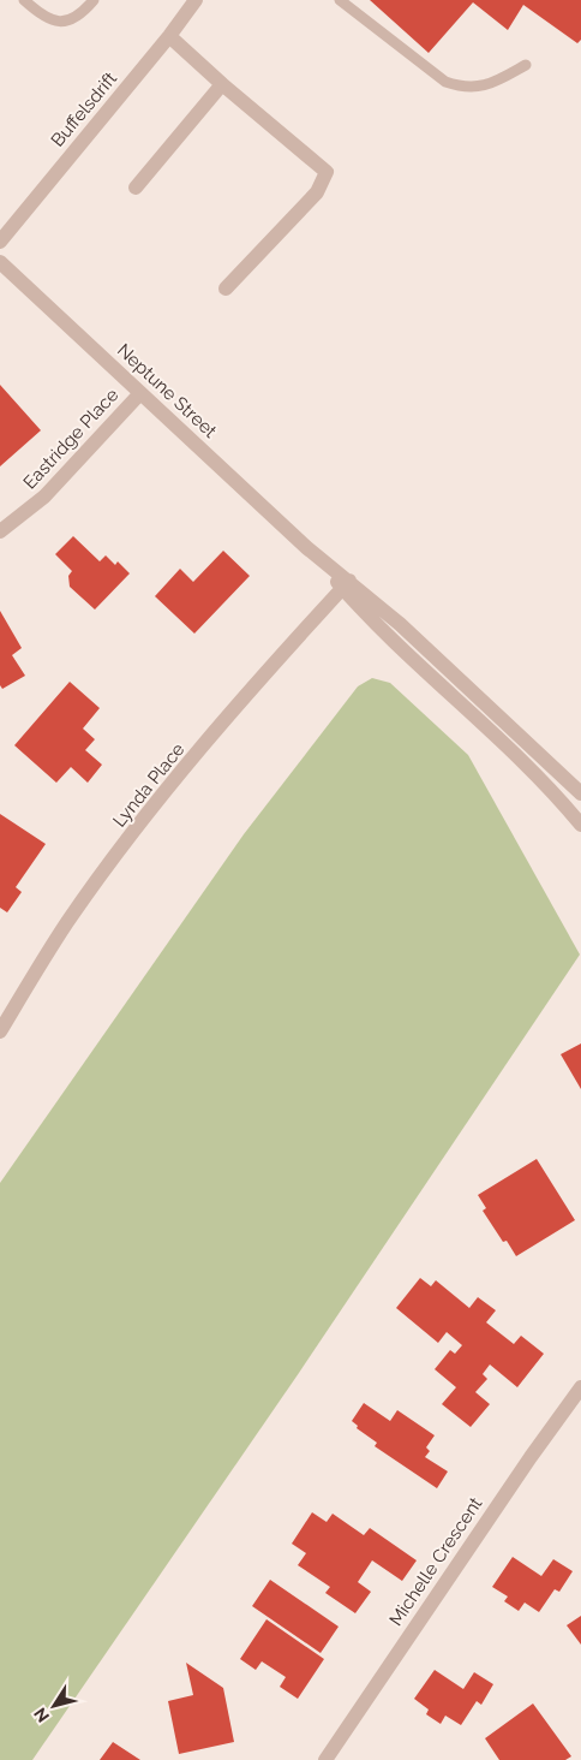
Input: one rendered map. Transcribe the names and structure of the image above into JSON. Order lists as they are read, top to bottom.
{
  "streets": {
    "street": [
      "Buffelsdrift",
      "Neptune Street",
      "Eastridge Place",
      "Lynda Place",
      "Michelle Crescent"
    ]
  },
  "crossings": [
    ["Neptune Street", "Eastridge Place"],
    ["Neptune Street", "Lynda Place"]
  ],
  "north": "bottom left"
}
